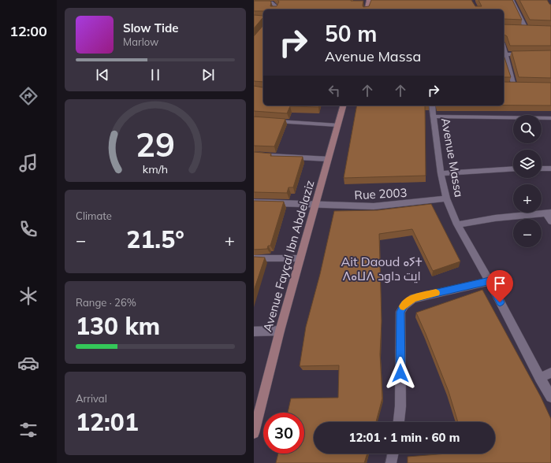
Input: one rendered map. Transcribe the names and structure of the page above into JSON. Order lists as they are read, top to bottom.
{
  "streets": {
    "street": ["Avenue Massa", "Rue 2003", "Avenue Fayçal Ibn Abdelaziz"]
  },
  "crossings": [
    ["Avenue Massa", "Rue 2003"],
    ["Rue 2003", "Avenue Fayçal Ibn Abdelaziz"]
  ],
  "districts": ["Ait Daoud ⴰⵢⵜ ⴷⴰⵡⴷ ايت داود"],
  "page": {
    "tabs": "12:00",
    "turn": ["50 m", "Avenue Massa"],
    "song": ["Slow Tide", "Marlow"],
    "map_buttons": ["+", "−"],
    "tile": [
      "Climate",
      ["Range · 26%", "130 km"],
      ["Arrival", "12:01"]
    ],
    "heat": ["−", "21.5°", "+"],
    "limit": "30",
    "trip": "12:01 · 1 min · 60 m",
    "gauge": ["29", "km/h"]
  }
}
